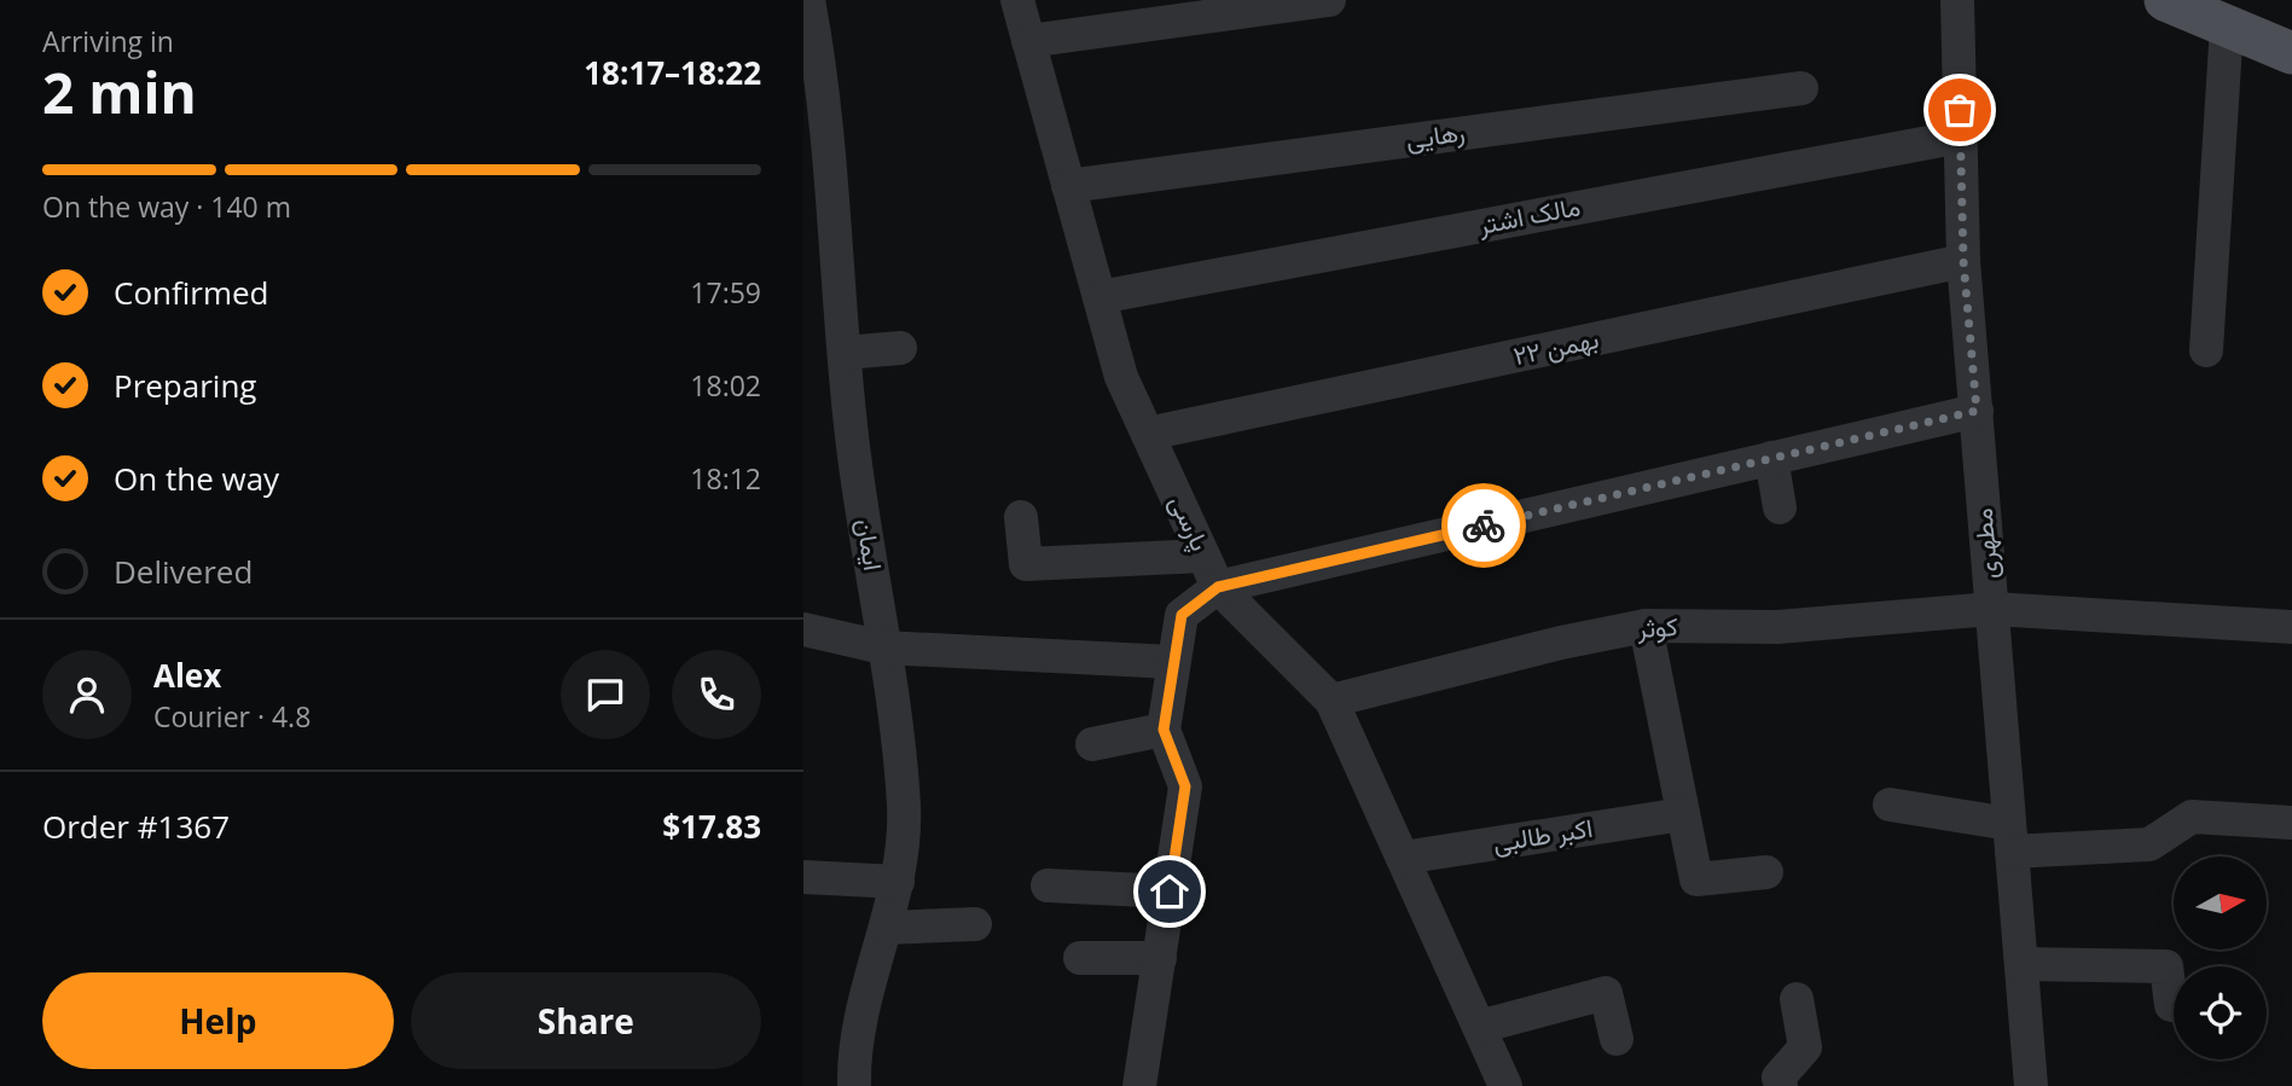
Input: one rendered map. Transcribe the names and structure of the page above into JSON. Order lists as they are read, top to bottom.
{
  "streets": {
    "street": [
      "رهایی",
      "مالک اشتر",
      "۲۲ بهمن",
      "پارسی",
      "مطهری",
      "ایمان",
      "کوثر",
      "اکبر طالبی"
    ]
  },
  "crossings": [
    ["رهایی", "پارسی"],
    ["مالک اشتر", "پارسی"],
    ["مالک اشتر", "مطهری"],
    ["۲۲ بهمن", "پارسی"],
    ["۲۲ بهمن", "مطهری"],
    ["پارسی", "کوثر"],
    ["پارسی", "اکبر طالبی"],
    ["مطهری", "کوثر"]
  ],
  "north": "right",
  "page": {
    "heading": ["2 min", "Arriving in", "18:17–18:22"],
    "panel": [
      "Alex",
      "Courier · 4.8",
      "Order #1367",
      "$17.83"
    ],
    "bar": "On the way · 140 m",
    "list": [
      ["Confirmed", "17:59"],
      ["Preparing", "18:02"],
      ["On the way", "18:12"],
      "Delivered"
    ],
    "buttons": ["Help", "Share"]
  }
}
